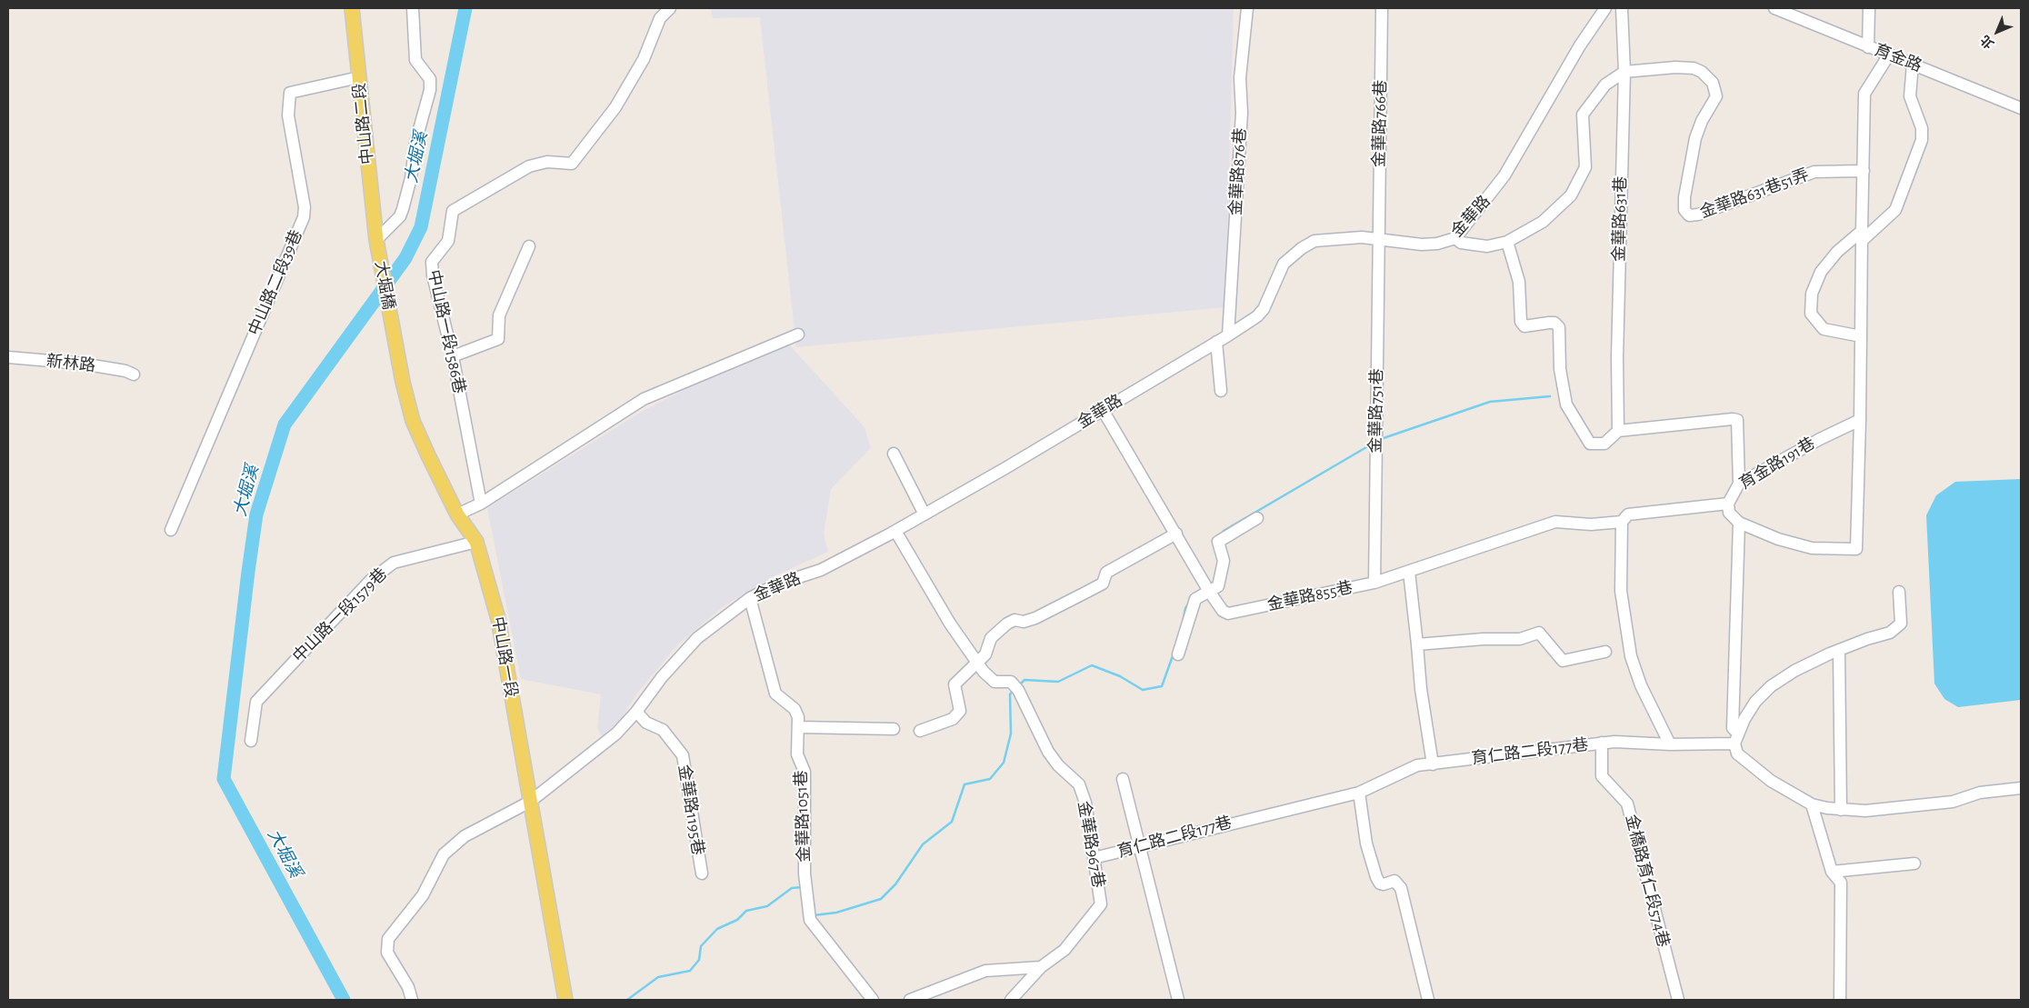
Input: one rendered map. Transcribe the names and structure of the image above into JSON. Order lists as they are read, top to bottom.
{
  "streets": {
    "main road": ["中山路二段", "大堀橋", "中山路一段"],
    "street": [
      "育金路",
      "金華路766巷",
      "金華路876巷",
      "金華路631巷51弄",
      "金華路",
      "金華路631巷",
      "中山路二段39巷",
      "中山路一段1586巷",
      "新林路",
      "金華路751巷",
      "育金路191巷",
      "金華路855巷",
      "中山路一段1579巷",
      "育仁路二段177巷",
      "金華路1195巷",
      "金華路1051巷",
      "金華路967巷",
      "金橋路育仁段574巷"
    ]
  },
  "crossings": [
    ["中山路二段", "中山路二段39巷"],
    ["中山路二段", "大堀橋"],
    ["金華路766巷", "金華路"],
    ["金華路766巷", "金華路751巷"],
    ["金華路876巷", "金華路"],
    ["金華路631巷51弄", "金華路631巷"],
    ["金華路", "金華路751巷"],
    ["金華路", "金華路855巷"],
    ["金華路", "中山路一段"],
    ["金華路", "金華路1195巷"],
    ["金華路", "金華路1051巷"],
    ["金華路", "金華路967巷"],
    ["大堀橋", "中山路一段"],
    ["金華路751巷", "金華路855巷"],
    ["育金路191巷", "金華路855巷"],
    ["中山路一段1579巷", "中山路一段"],
    ["育仁路二段177巷", "金華路967巷"],
    ["育仁路二段177巷", "金橋路育仁段574巷"]
  ],
  "water": ["大堀溪"],
  "north": "bottom left"
}
